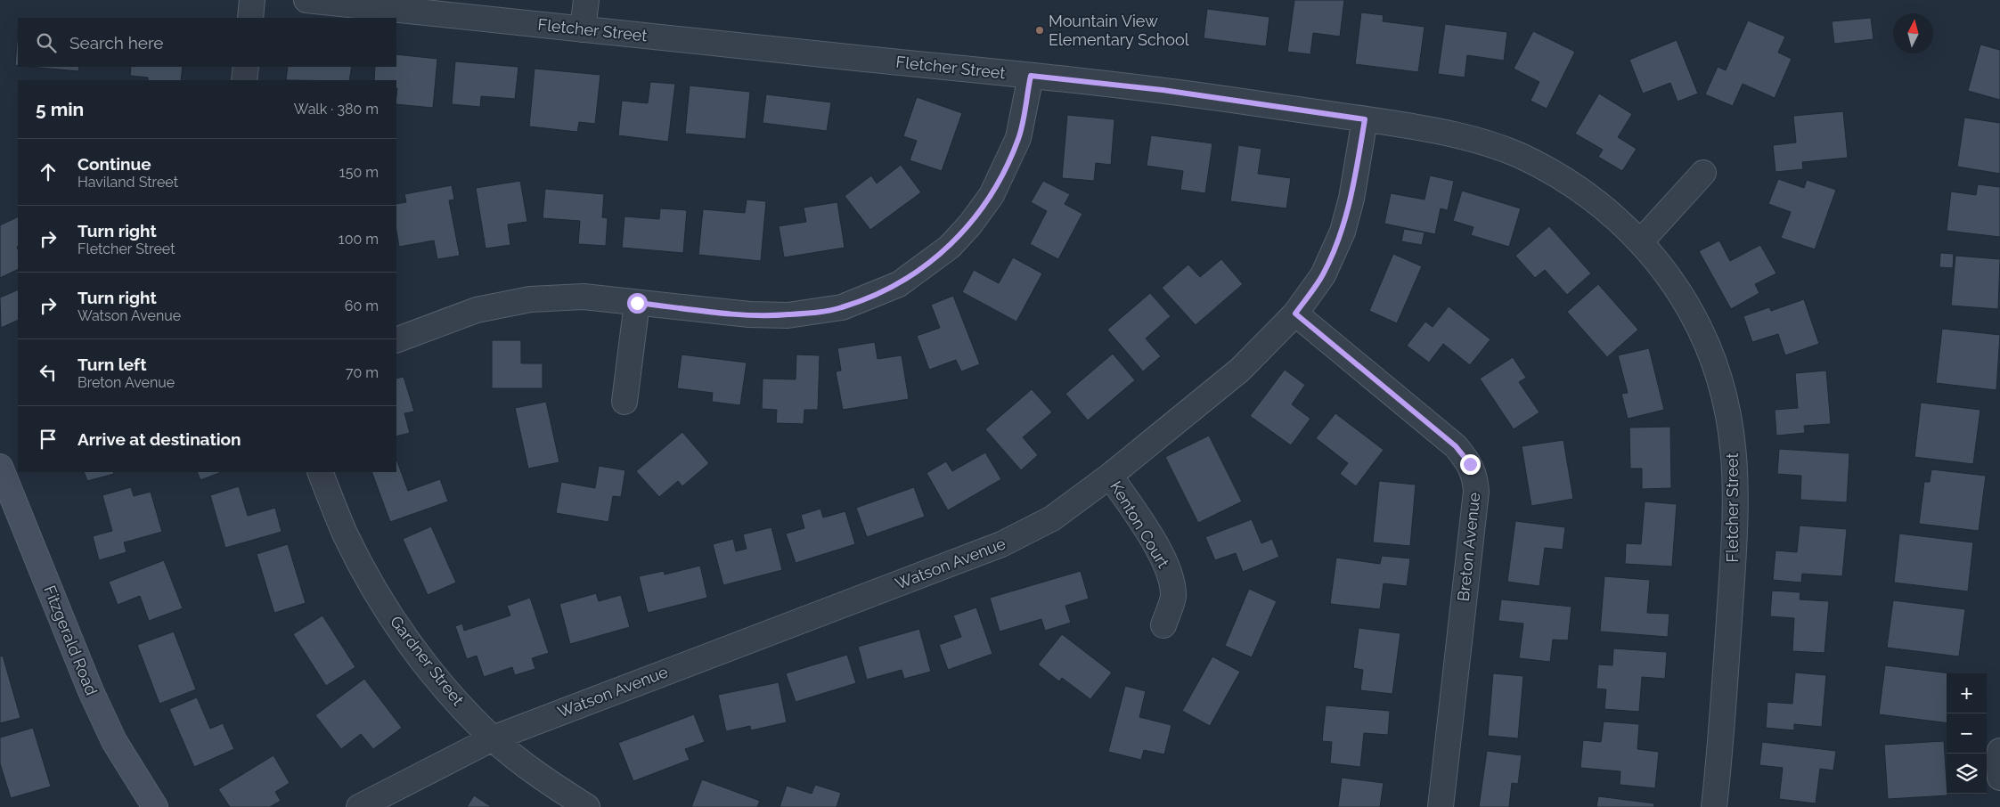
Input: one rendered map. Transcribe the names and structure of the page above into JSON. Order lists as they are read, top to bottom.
{
  "streets": {
    "main road": ["Fitzgerald Road"],
    "street": [
      "Fletcher Street",
      "Kenton Court",
      "Breton Avenue",
      "Watson Avenue",
      "Gardner Street"
    ]
  },
  "crossings": [
    ["Fletcher Street", "Watson Avenue"],
    ["Kenton Court", "Watson Avenue"],
    ["Breton Avenue", "Watson Avenue"],
    ["Watson Avenue", "Gardner Street"]
  ],
  "places": ["Mountain View Elementary School"],
  "north": "top",
  "page": {
    "search": "Search here",
    "heading": ["5 min", "Walk · 380 m"],
    "list": [
      ["Continue", "Haviland Street", "150 m"],
      ["Turn right", "Fletcher Street", "100 m"],
      ["Turn right", "Watson Avenue", "60 m"],
      ["Turn left", "Breton Avenue", "70 m"],
      "Arrive at destination"
    ],
    "map_buttons": ["+", "−"]
  }
}
